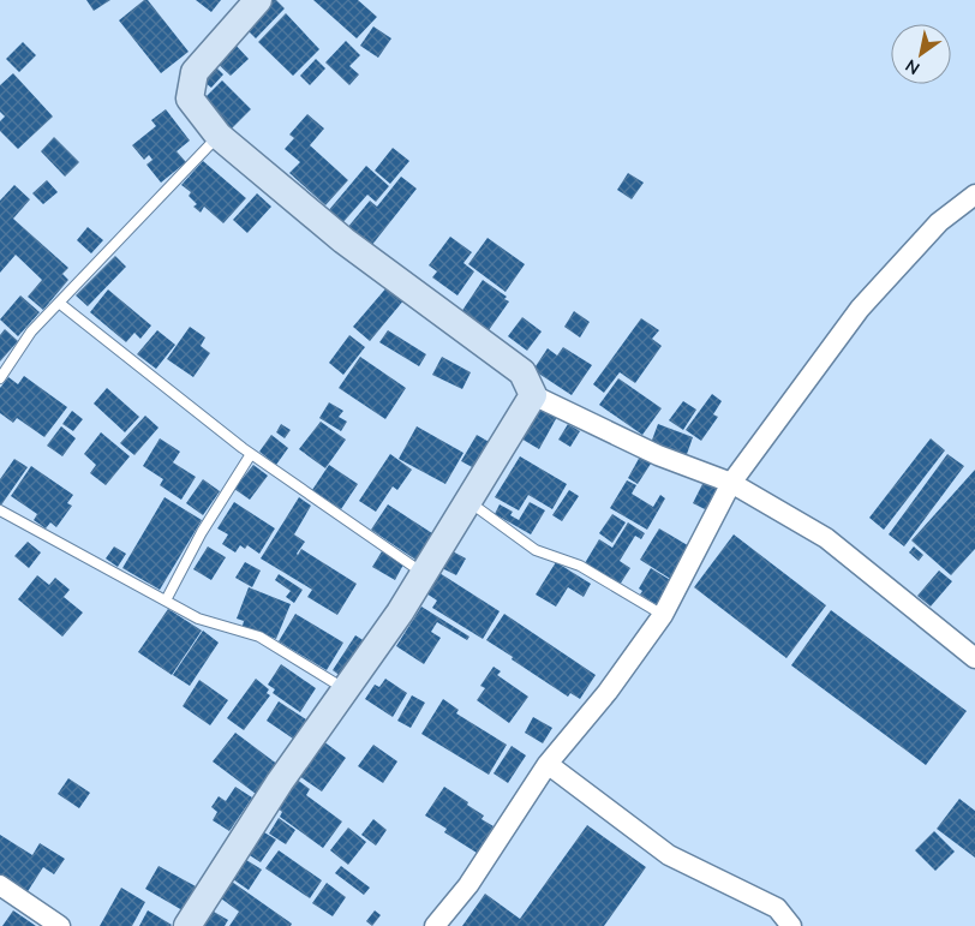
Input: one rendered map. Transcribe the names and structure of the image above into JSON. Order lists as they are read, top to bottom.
{
  "north": "bottom left"
}
